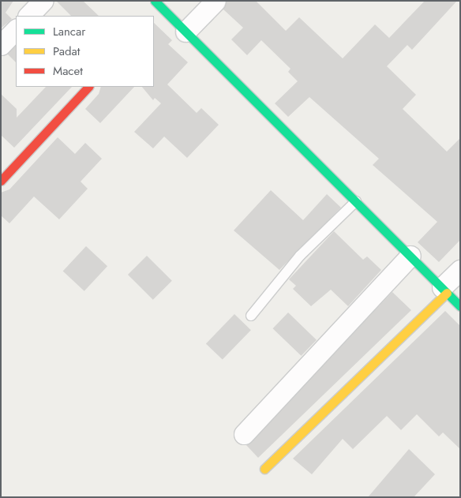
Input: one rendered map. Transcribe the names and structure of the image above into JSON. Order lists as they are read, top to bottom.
{
  "legend": ["Lancar", "Padat", "Macet"]
}
